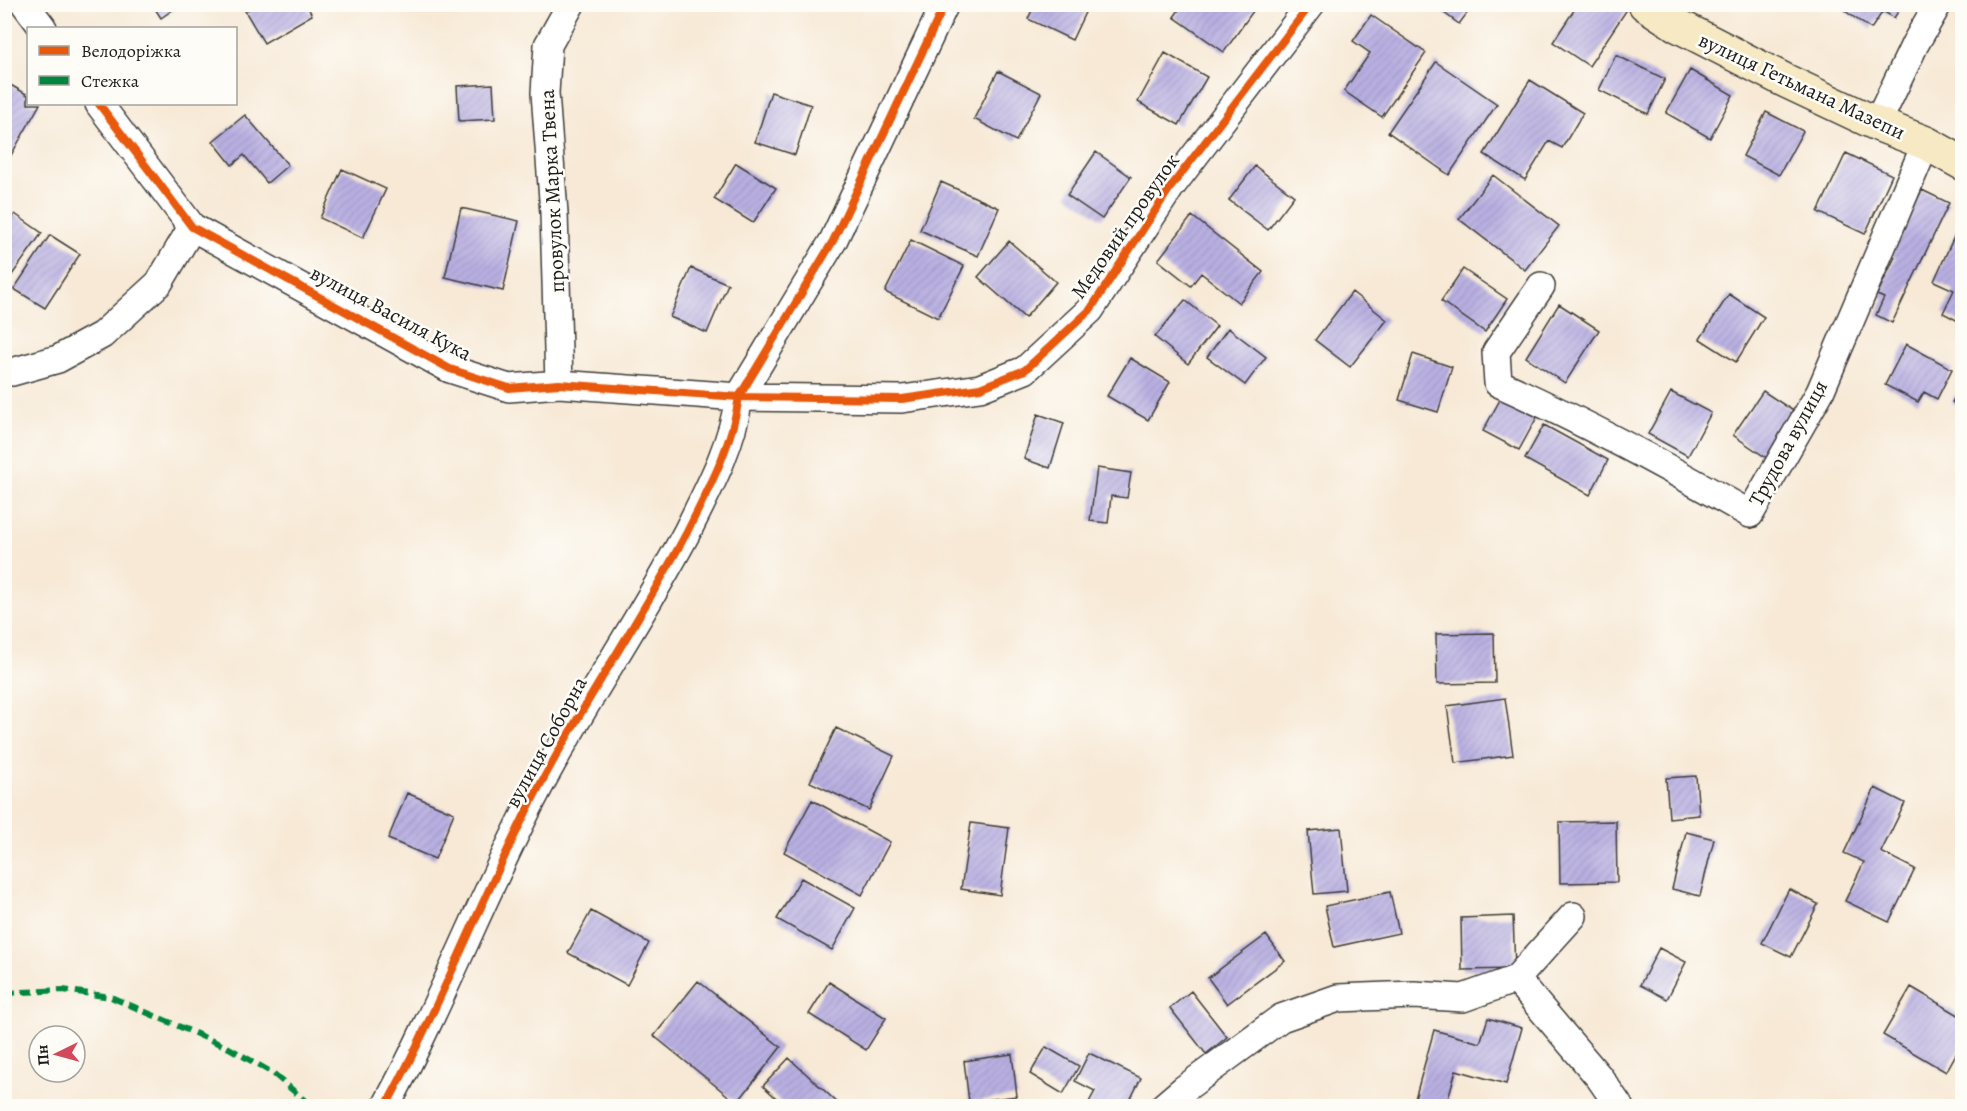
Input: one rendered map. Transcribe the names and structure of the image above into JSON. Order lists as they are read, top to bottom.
{
  "streets": {
    "street": [
      "вулиця Гетьмана Мазепи",
      "провулок Марка Твена",
      "Медовий провулок",
      "вулиця Василя Кука",
      "Трудова вулиця",
      "вулиця Соборна"
    ]
  },
  "crossings": [
    ["вулиця Гетьмана Мазепи", "Трудова вулиця"],
    ["провулок Марка Твена", "вулиця Василя Кука"],
    ["Медовий провулок", "вулиця Василя Кука"],
    ["Медовий провулок", "вулиця Соборна"],
    ["вулиця Василя Кука", "вулиця Соборна"]
  ],
  "legend": ["Велодоріжка", "Стежка"],
  "north": "left"
}
